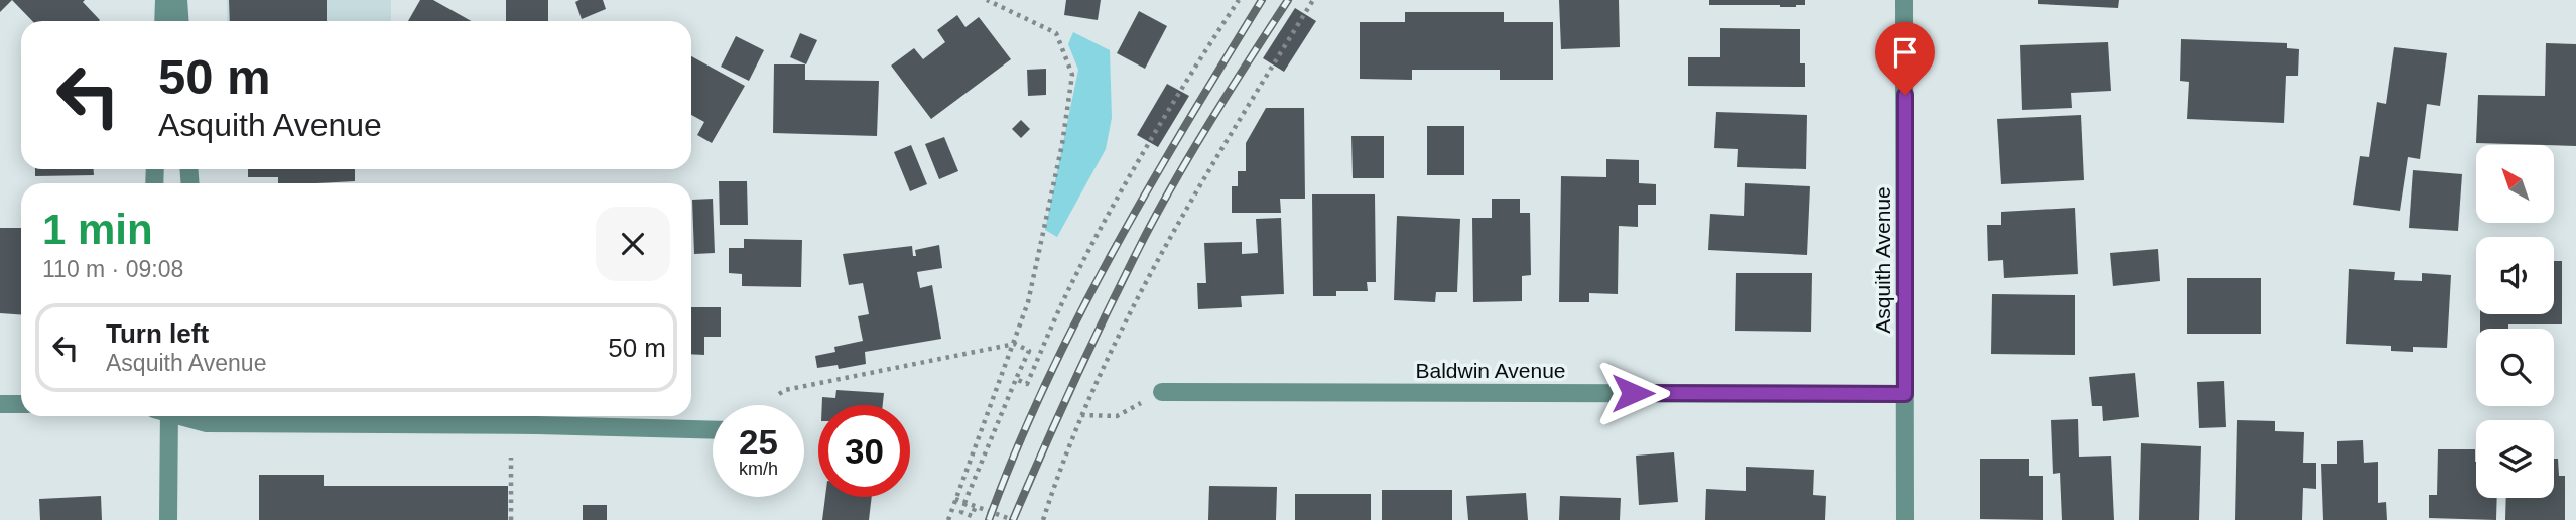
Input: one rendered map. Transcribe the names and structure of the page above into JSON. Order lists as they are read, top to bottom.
{
  "streets": {
    "street": ["Asquith Avenue", "Baldwin Avenue"]
  },
  "crossings": [
    ["Asquith Avenue", "Baldwin Avenue"]
  ],
  "north": "top left",
  "page": {
    "turn": ["50 m", "Asquith Avenue"],
    "heading": ["1 min", "110 m · 09:08"],
    "list": [
      {
        "name": "Turn left",
        "note": "Asquith Avenue",
        "value": "50 m"
      }
    ],
    "speed": "25 km/h",
    "limit": "30"
  }
}
